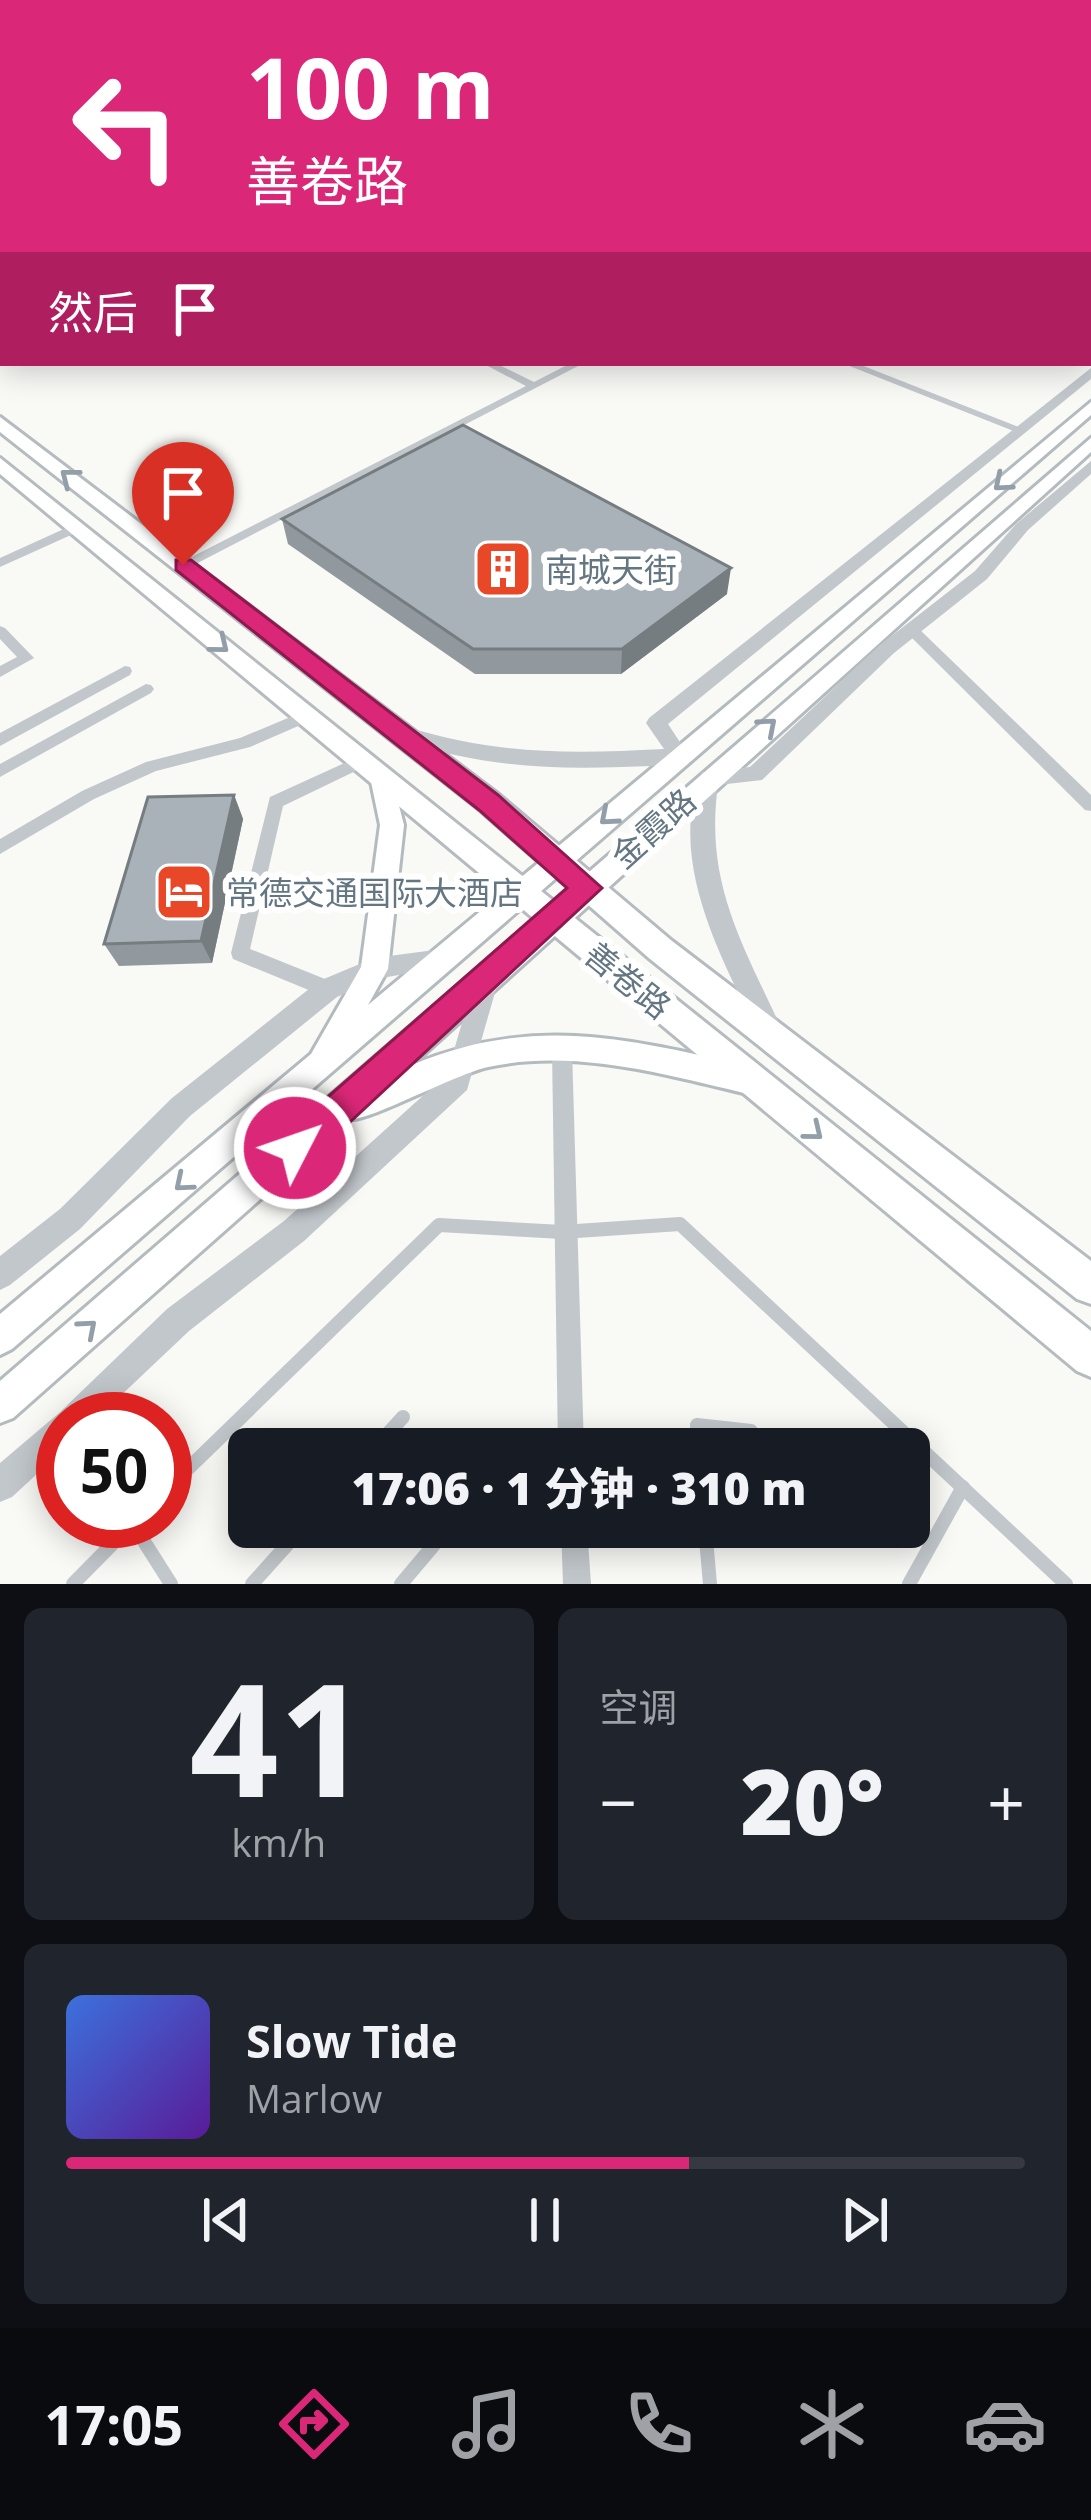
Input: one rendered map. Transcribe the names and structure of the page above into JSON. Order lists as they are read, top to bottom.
{
  "streets": {
    "main road": ["金霞路", "善卷路"]
  },
  "crossings": [
    ["金霞路", "善卷路"]
  ],
  "places": {
    "building": ["南城天街"],
    "hotel": ["常德交通国际大酒店"]
  },
  "page": {
    "turn": ["100 m", "善卷路"],
    "then": "然后",
    "limit": "50",
    "trip": "17:06 · 1 分钟 · 310 m",
    "tile": [
      ["41", "km/h"],
      "空调"
    ],
    "heat": ["−", "20°", "+"],
    "song": ["Slow Tide", "Marlow"],
    "tabs": "17:05"
  }
}
